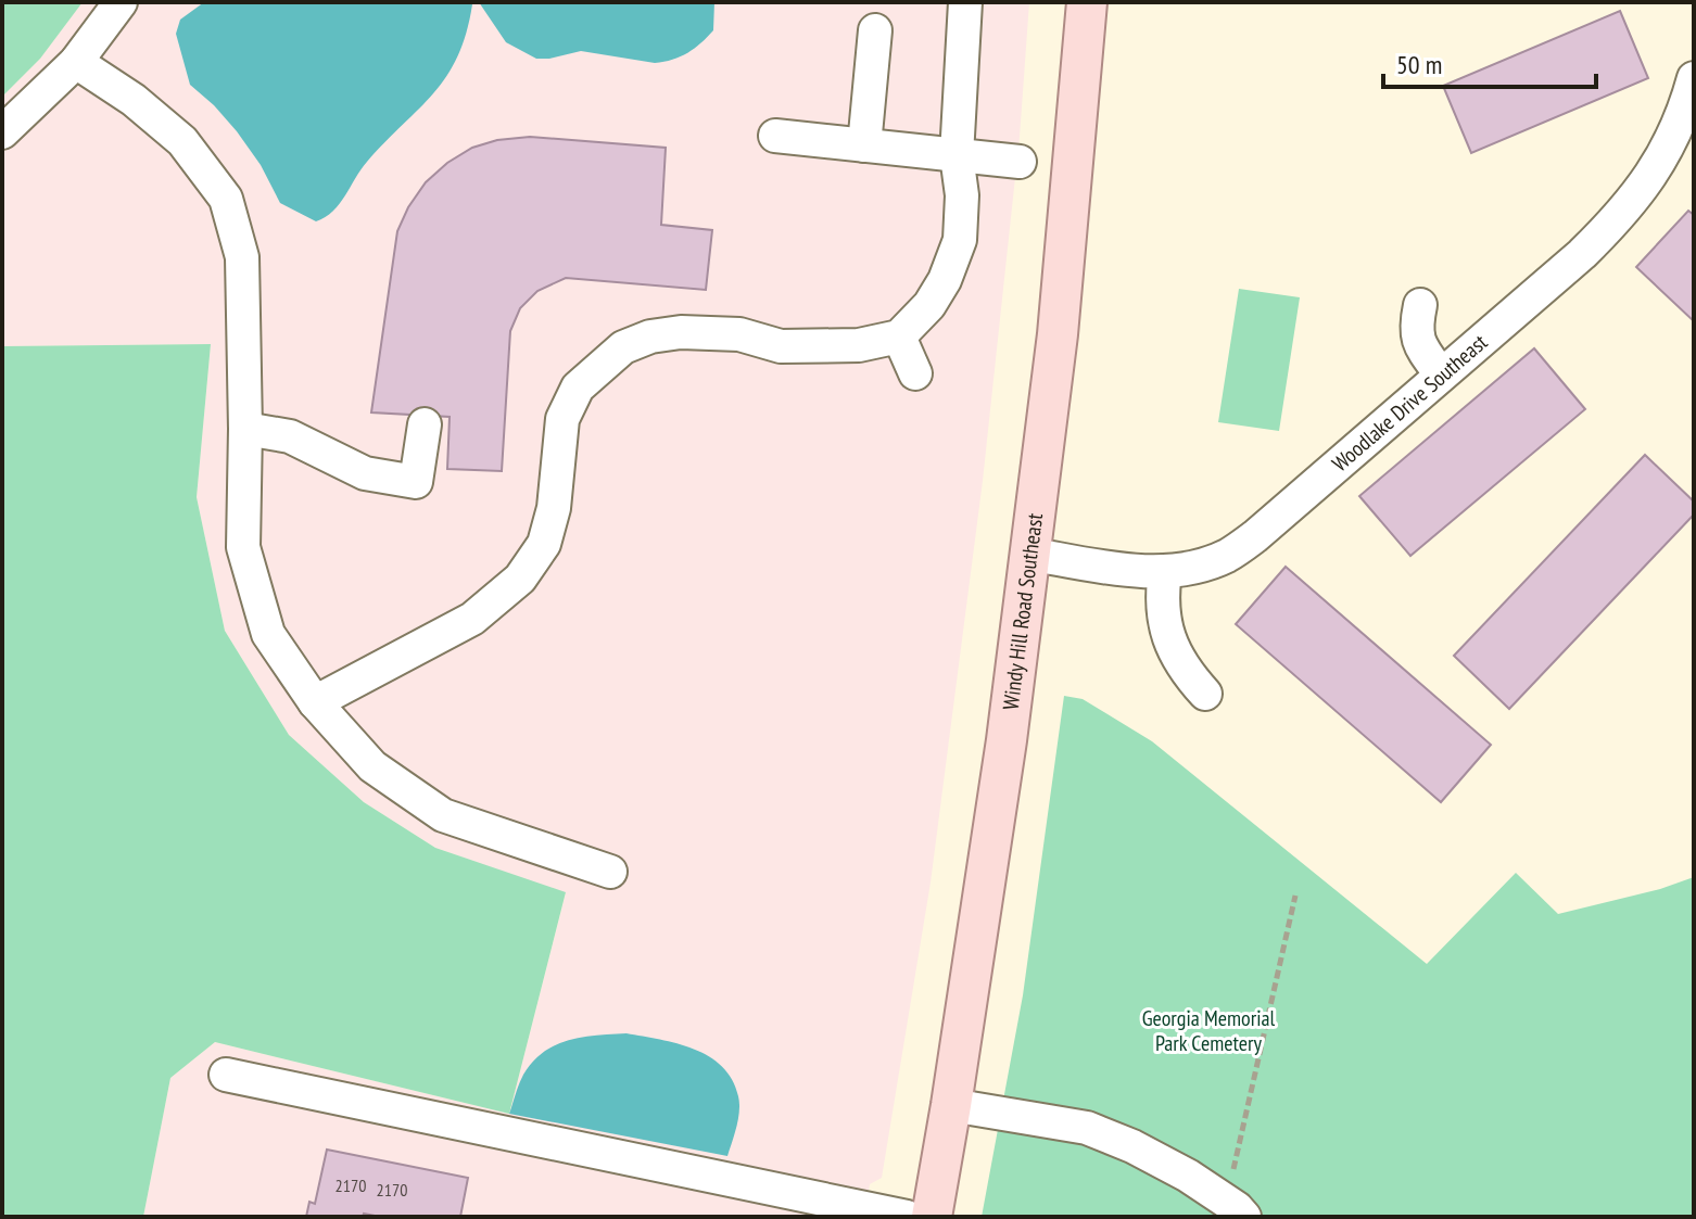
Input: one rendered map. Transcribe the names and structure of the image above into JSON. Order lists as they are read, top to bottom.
{
  "streets": {
    "main road": ["Windy Hill Road Southeast"],
    "street": ["Woodlake Drive Southeast"]
  },
  "crossings": [
    ["Woodlake Drive Southeast", "Windy Hill Road Southeast"]
  ],
  "parks": ["Georgia Memorial Park Cemetery"],
  "house_numbers": ["2170", "2170"],
  "scale_bar": "50 m"
}
